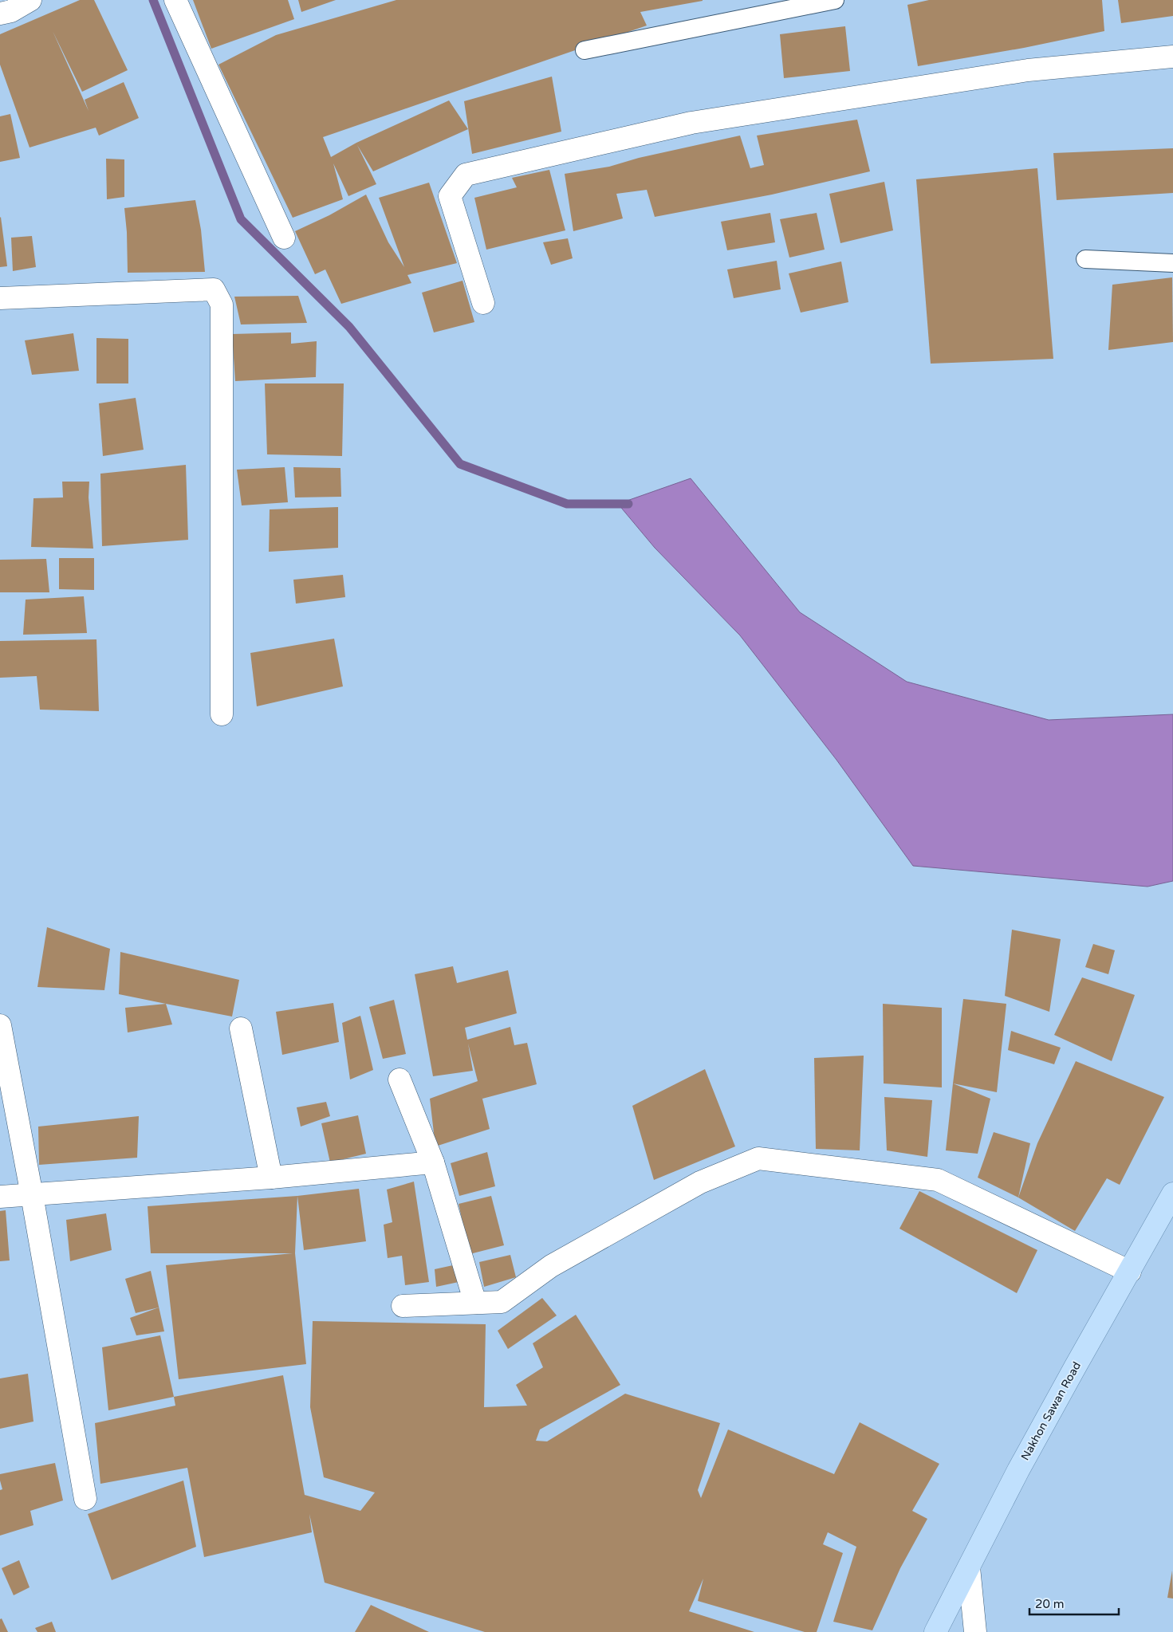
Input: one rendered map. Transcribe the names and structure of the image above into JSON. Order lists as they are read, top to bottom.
{
  "streets": {
    "main road": ["Nakhon Sawan Road"]
  },
  "scale_bar": "20 m"
}
